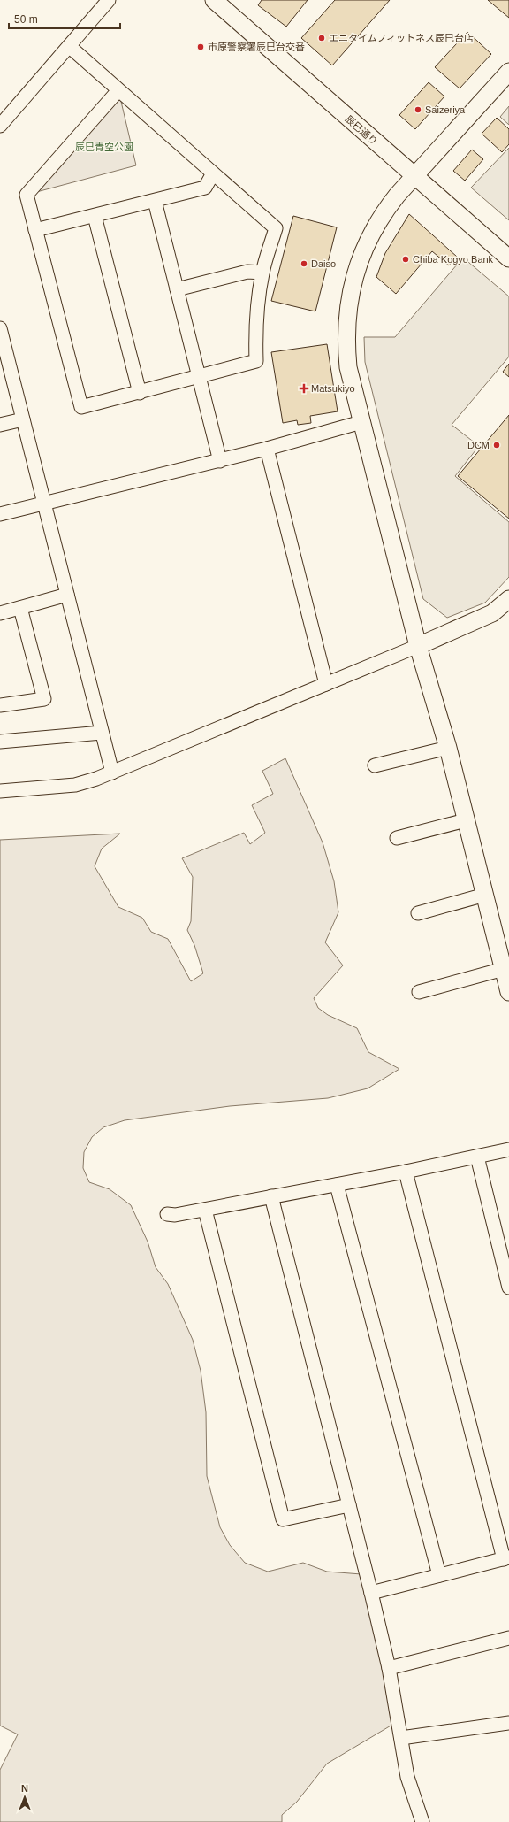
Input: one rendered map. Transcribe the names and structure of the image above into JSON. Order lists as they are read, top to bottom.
{
  "streets": {
    "street": ["辰巳通り"]
  },
  "parks": ["辰巳青空公園"],
  "places": {
    "other": [
      "エニタイムフィットネス辰巳台店",
      "市原警察署辰巳台交番",
      "Saizeriya",
      "Chiba Kogyo Bank",
      "Daiso",
      "DCM"
    ],
    "health": ["Matsukiyo"]
  },
  "scale_bar": "50 m",
  "north": "top"
}
